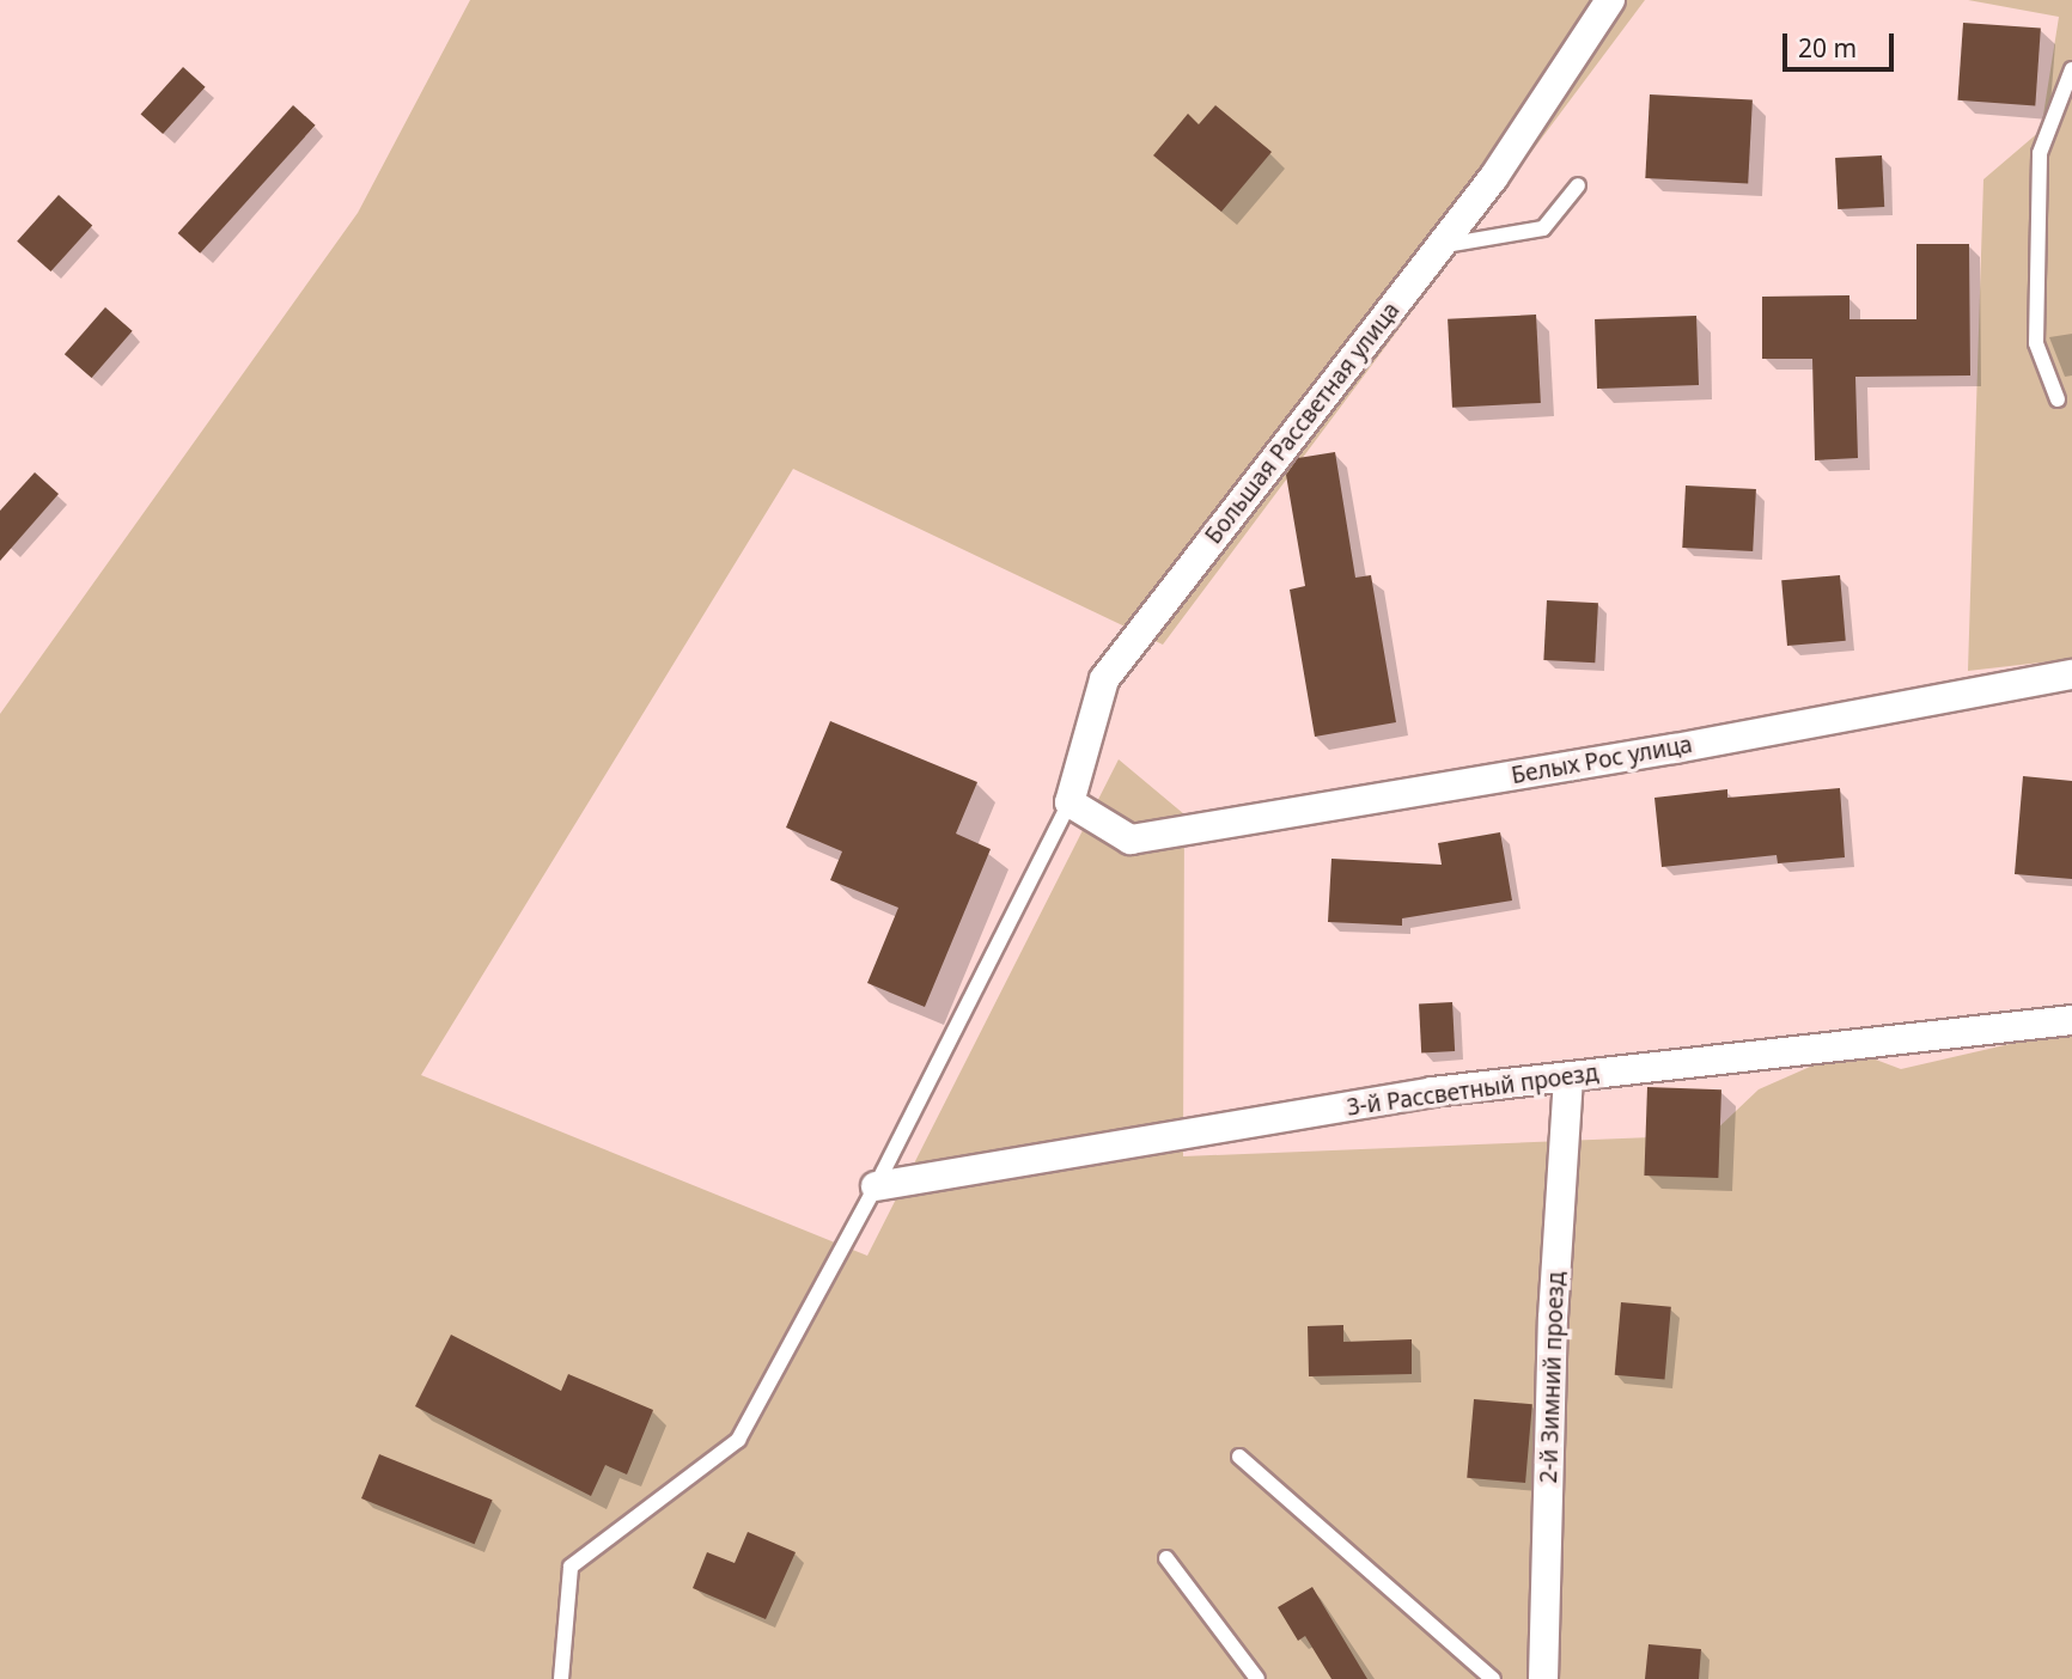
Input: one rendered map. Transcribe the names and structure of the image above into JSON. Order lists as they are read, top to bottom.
{
  "streets": {
    "street": [
      "Большая Рассветная улица",
      "Белых Рос улица",
      "3-й Рассветный проезд",
      "2-й Зимний проезд"
    ]
  },
  "crossings": [
    ["Большая Рассветная улица", "Белых Рос улица"],
    ["3-й Рассветный проезд", "2-й Зимний проезд"]
  ],
  "scale_bar": "20 m"
}
